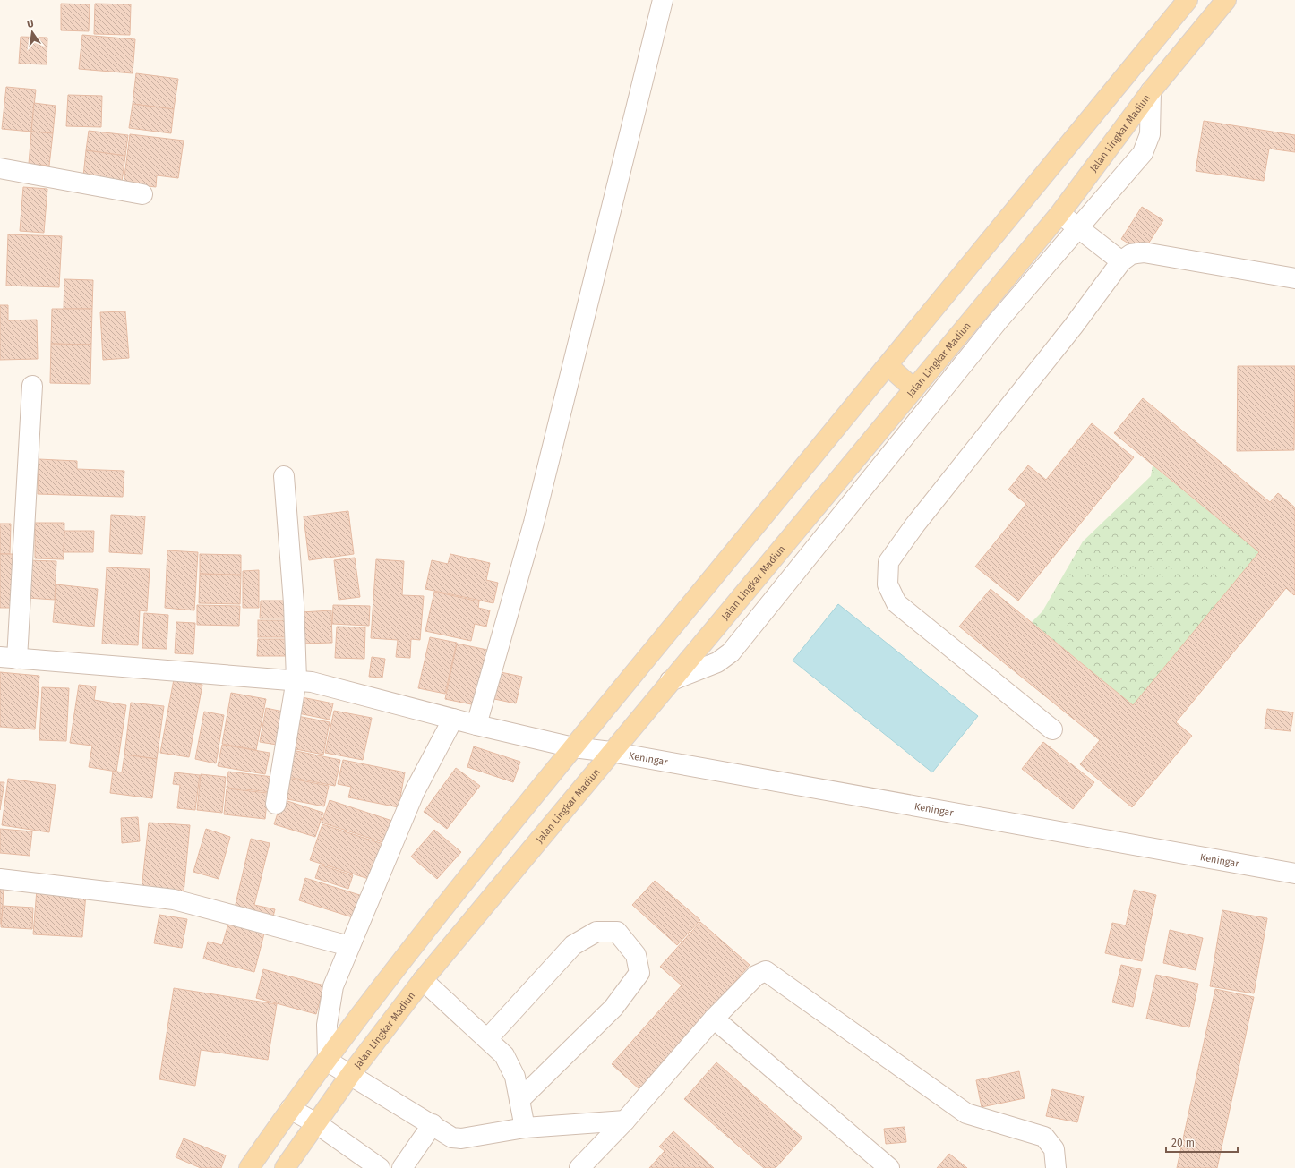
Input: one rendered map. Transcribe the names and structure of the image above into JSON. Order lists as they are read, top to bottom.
{
  "streets": {
    "main road": ["Jalan Lingkar Madiun"],
    "street": ["Keningar"]
  },
  "crossings": [
    ["Jalan Lingkar Madiun", "Keningar"]
  ],
  "scale_bar": "20 m",
  "north": "top"
}
